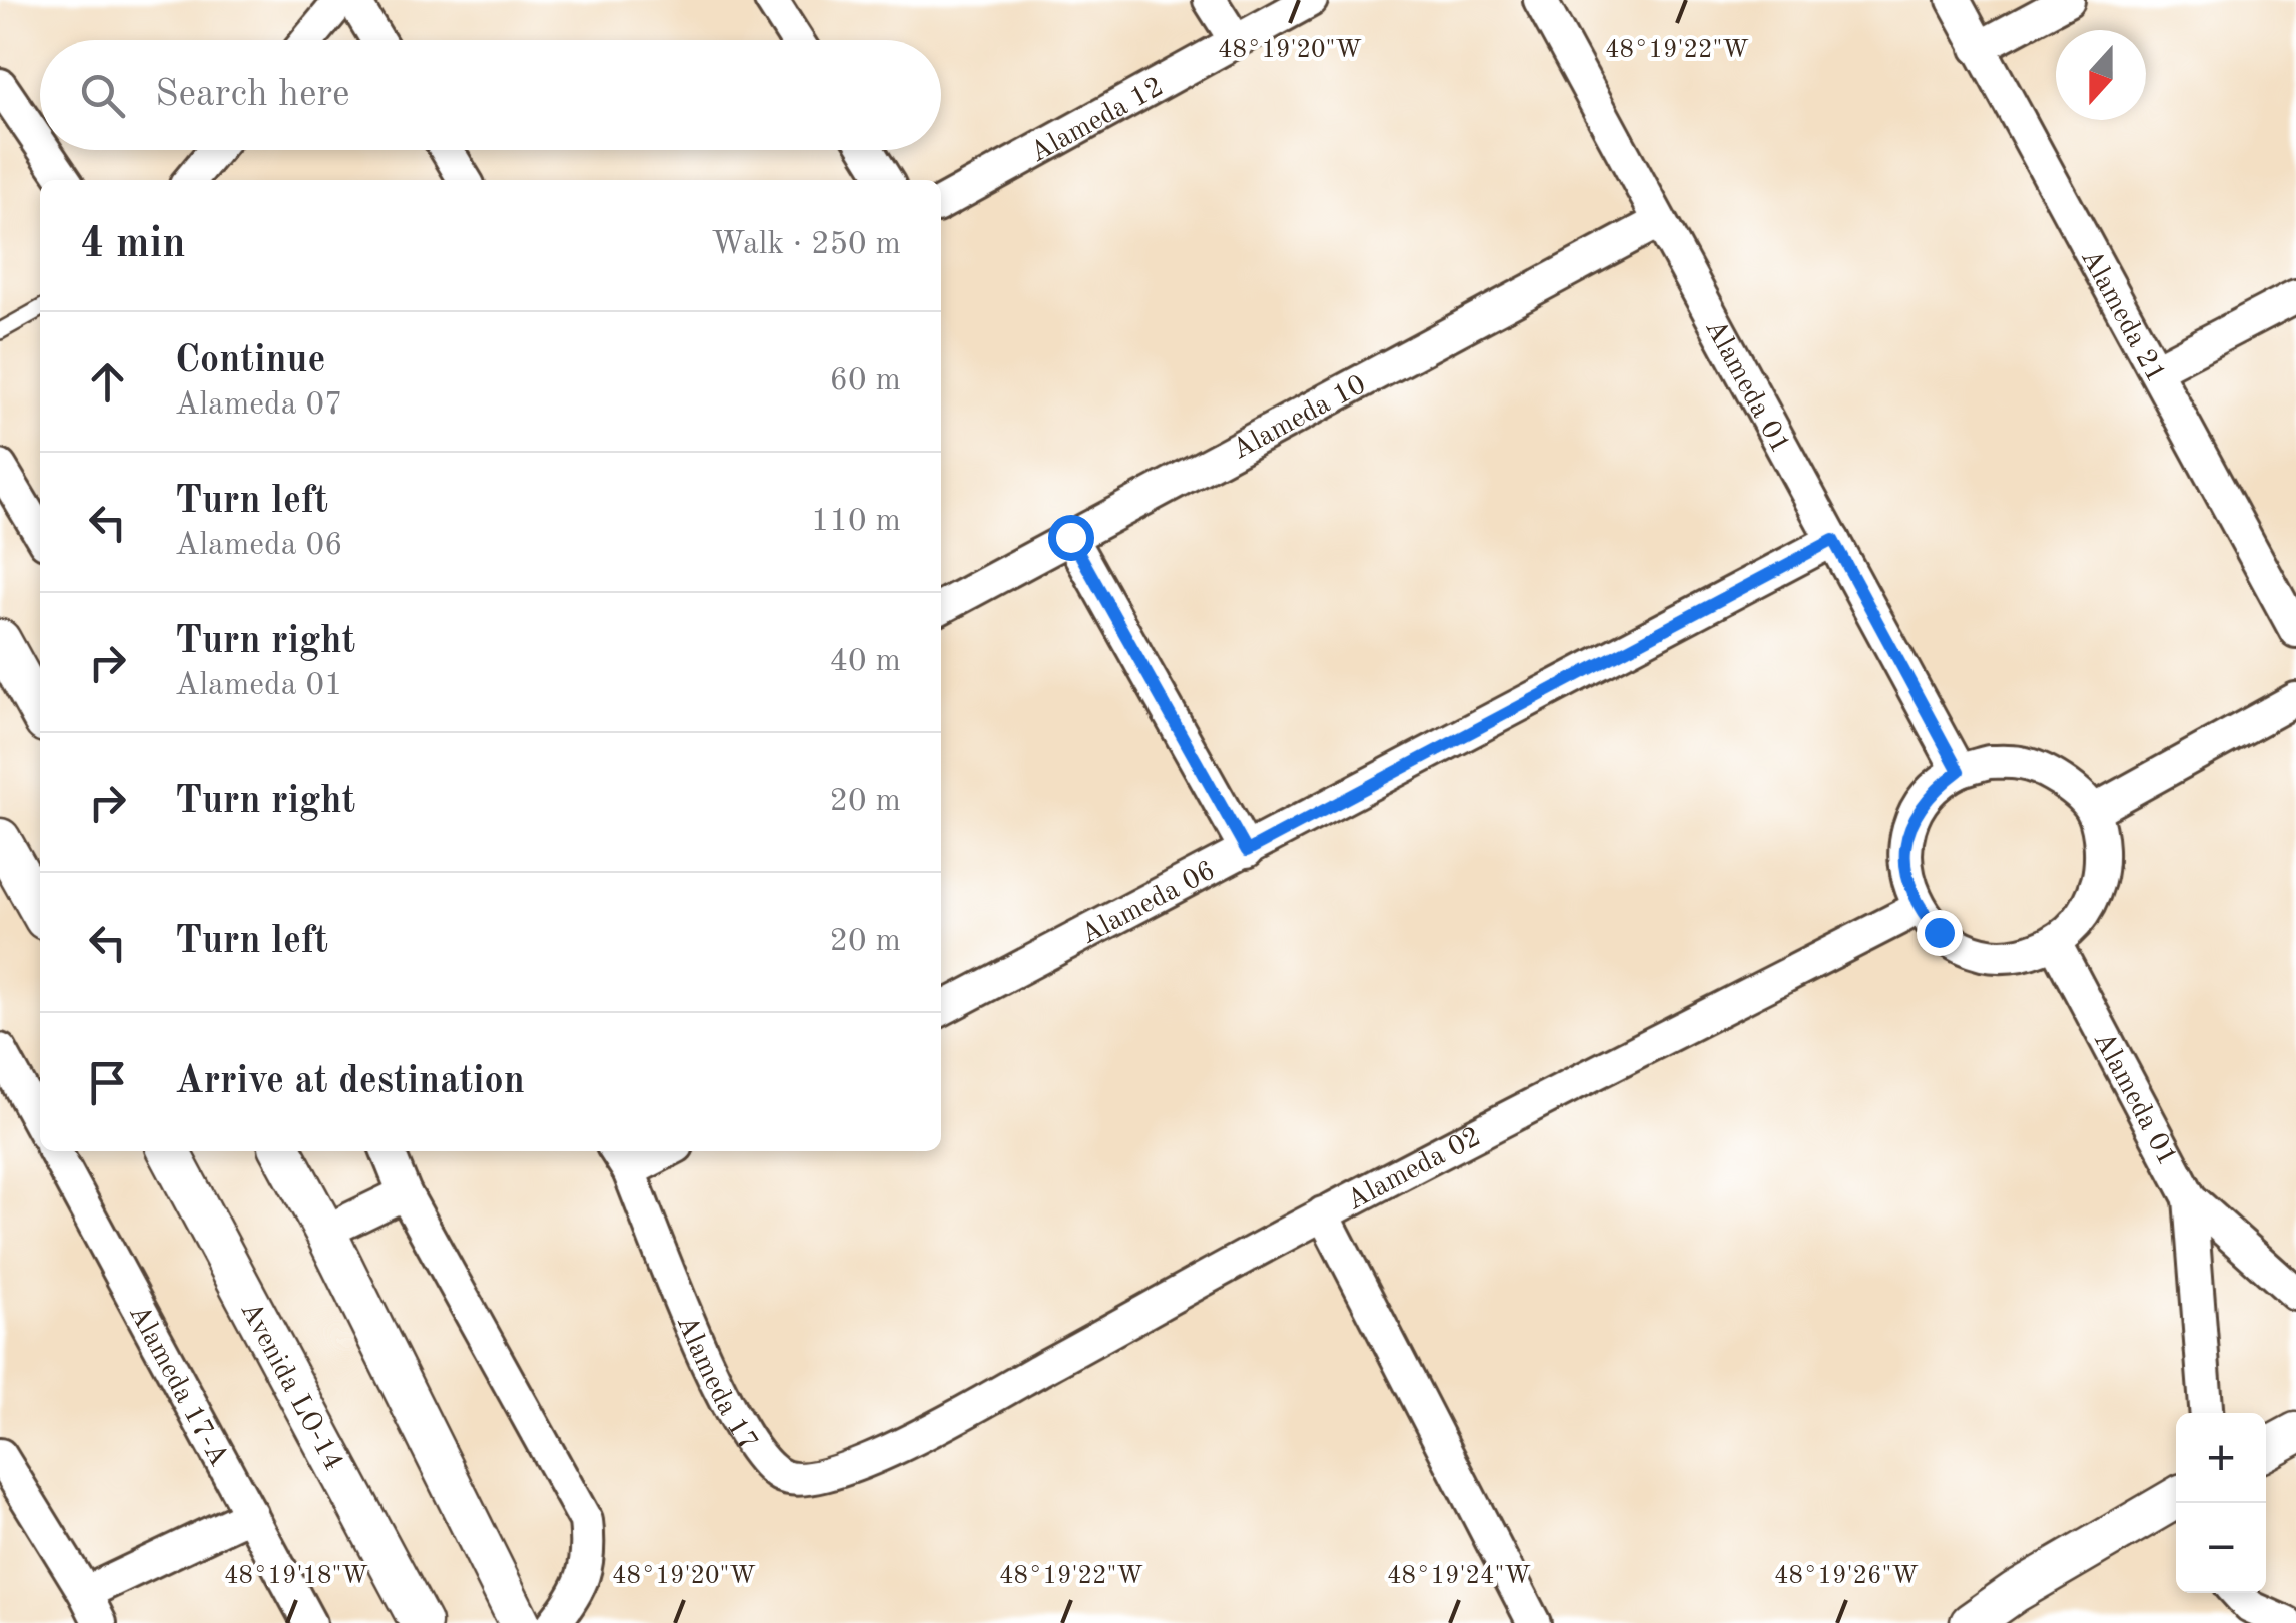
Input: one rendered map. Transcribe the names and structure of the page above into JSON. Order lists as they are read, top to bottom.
{
  "streets": {
    "street": [
      "Alameda 12",
      "Alameda 21",
      "Alameda 01",
      "Alameda 10",
      "Alameda 06",
      "Alameda 02",
      "Alameda 17",
      "Alameda 17-A",
      "Avenida LO-14"
    ]
  },
  "crossings": [
    ["Alameda 01", "Alameda 10"],
    ["Alameda 01", "Alameda 06"],
    ["Alameda 01", "Alameda 02"],
    ["Alameda 02", "Alameda 17"]
  ],
  "north": "bottom",
  "page": {
    "search": "Search here",
    "heading": ["4 min", "Walk · 250 m"],
    "list": [
      ["Continue", "Alameda 07", "60 m"],
      ["Turn left", "Alameda 06", "110 m"],
      ["Turn right", "Alameda 01", "40 m"],
      ["Turn right", "20 m"],
      ["Turn left", "20 m"],
      "Arrive at destination"
    ],
    "map_buttons": ["+", "−"]
  },
  "coordinates": [
    "48°19'22\"W",
    "48°19'20\"W",
    "48°19'18\"W",
    "48°19'24\"W",
    "48°19'26\"W"
  ]
}
